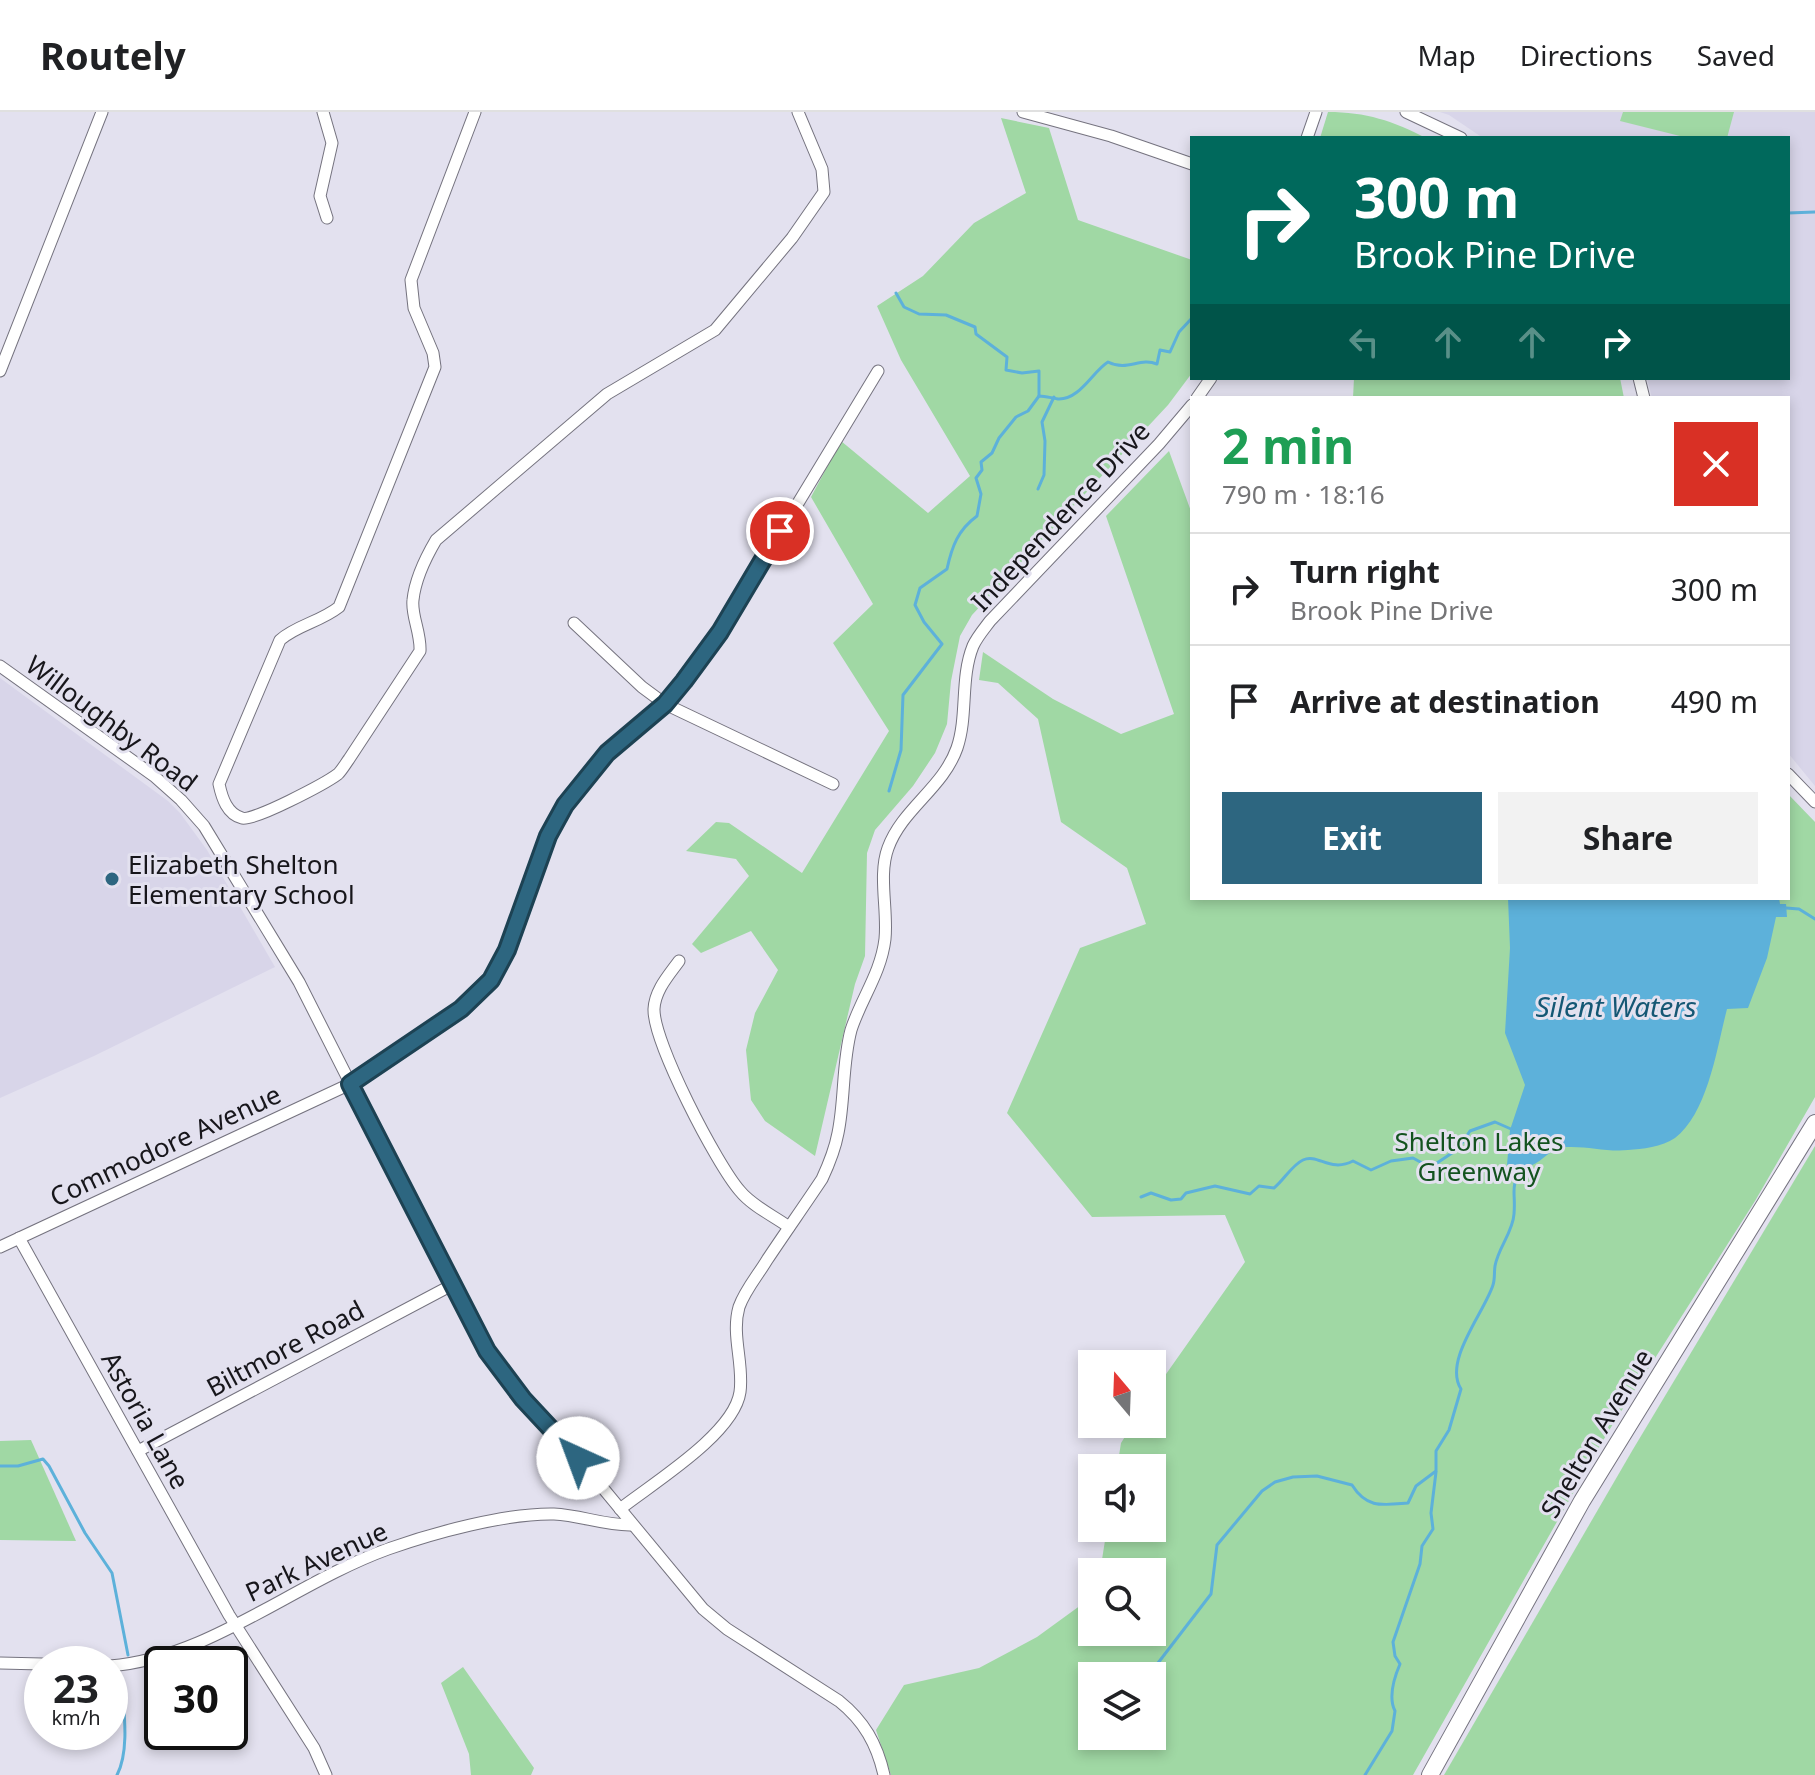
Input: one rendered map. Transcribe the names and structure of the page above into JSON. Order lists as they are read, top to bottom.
{
  "streets": {
    "main road": ["Shelton Avenue"],
    "street": [
      "Independence Drive",
      "Willoughby Road",
      "Commodore Avenue",
      "Biltmore Road",
      "Astoria Lane",
      "Park Avenue"
    ]
  },
  "crossings": [
    ["Independence Drive", "Willoughby Road"],
    ["Willoughby Road", "Commodore Avenue"],
    ["Willoughby Road", "Biltmore Road"],
    ["Willoughby Road", "Park Avenue"],
    ["Commodore Avenue", "Astoria Lane"],
    ["Biltmore Road", "Astoria Lane"],
    ["Astoria Lane", "Park Avenue"]
  ],
  "water": ["Silent Waters"],
  "parks": ["Shelton Lakes Greenway"],
  "places": ["Elizabeth Shelton Elementary School"],
  "north": "top",
  "page": {
    "header": "Routely",
    "nav": ["Map", "Directions", "Saved"],
    "turn": ["300 m", "Brook Pine Drive"],
    "heading": ["2 min", "790 m · 18:16"],
    "list": [
      {
        "name": "Turn right",
        "note": "Brook Pine Drive",
        "value": "300 m"
      },
      {
        "name": "Arrive at destination",
        "value": "490 m"
      }
    ],
    "buttons": ["Exit", "Share"],
    "speed": "23 km/h",
    "limit": "30"
  }
}
